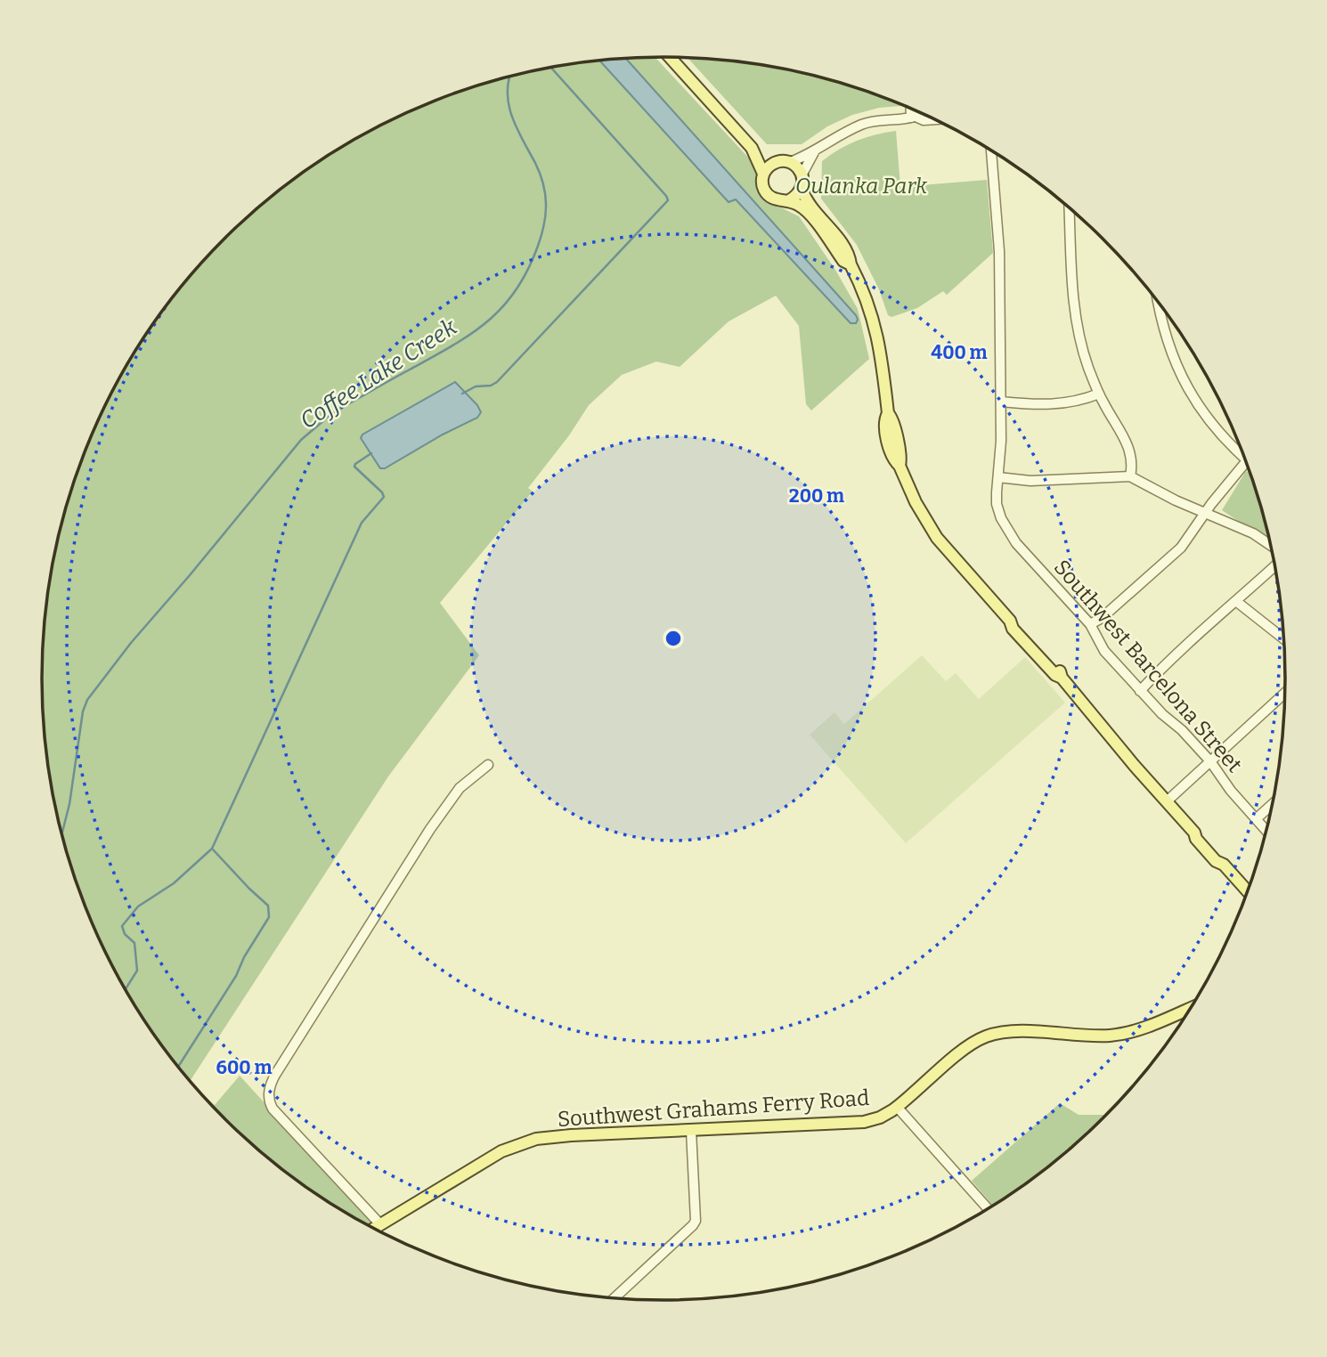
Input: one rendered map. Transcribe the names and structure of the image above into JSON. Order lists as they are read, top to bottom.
{
  "streets": {
    "main road": ["Southwest Grahams Ferry Road"],
    "street": ["Southwest Barcelona Street"]
  },
  "water": ["Coffee Lake Creek"],
  "parks": ["Oulanka Park"],
  "rings": ["400 m", "200 m", "600 m"]
}
